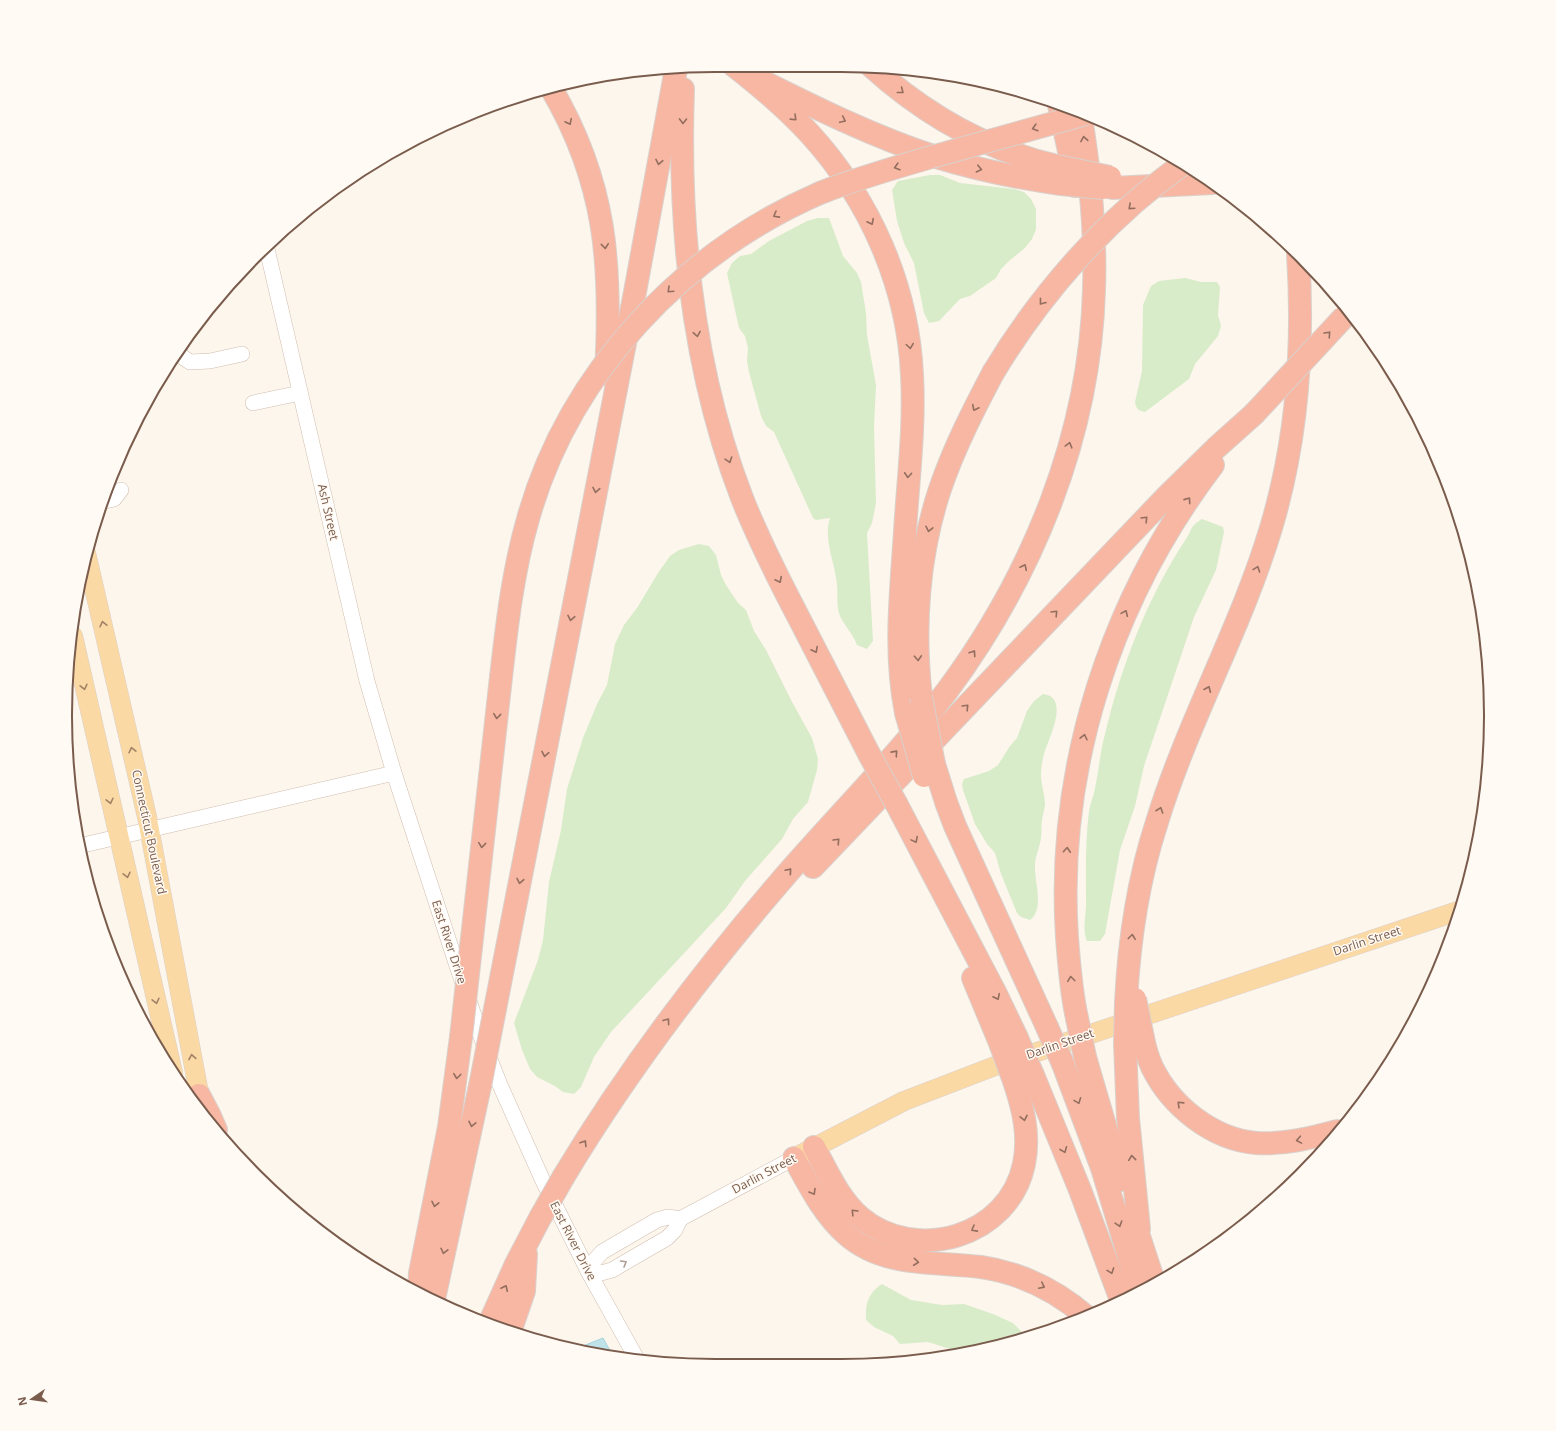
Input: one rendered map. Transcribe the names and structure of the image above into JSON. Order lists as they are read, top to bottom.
{
  "streets": {
    "main road": ["Connecticut Boulevard", "Darlin Street"],
    "street": ["Ash Street", "East River Drive"]
  },
  "crossings": [
    ["Ash Street", "East River Drive"],
    ["Darlin Street", "East River Drive"]
  ],
  "north": "left"
}
